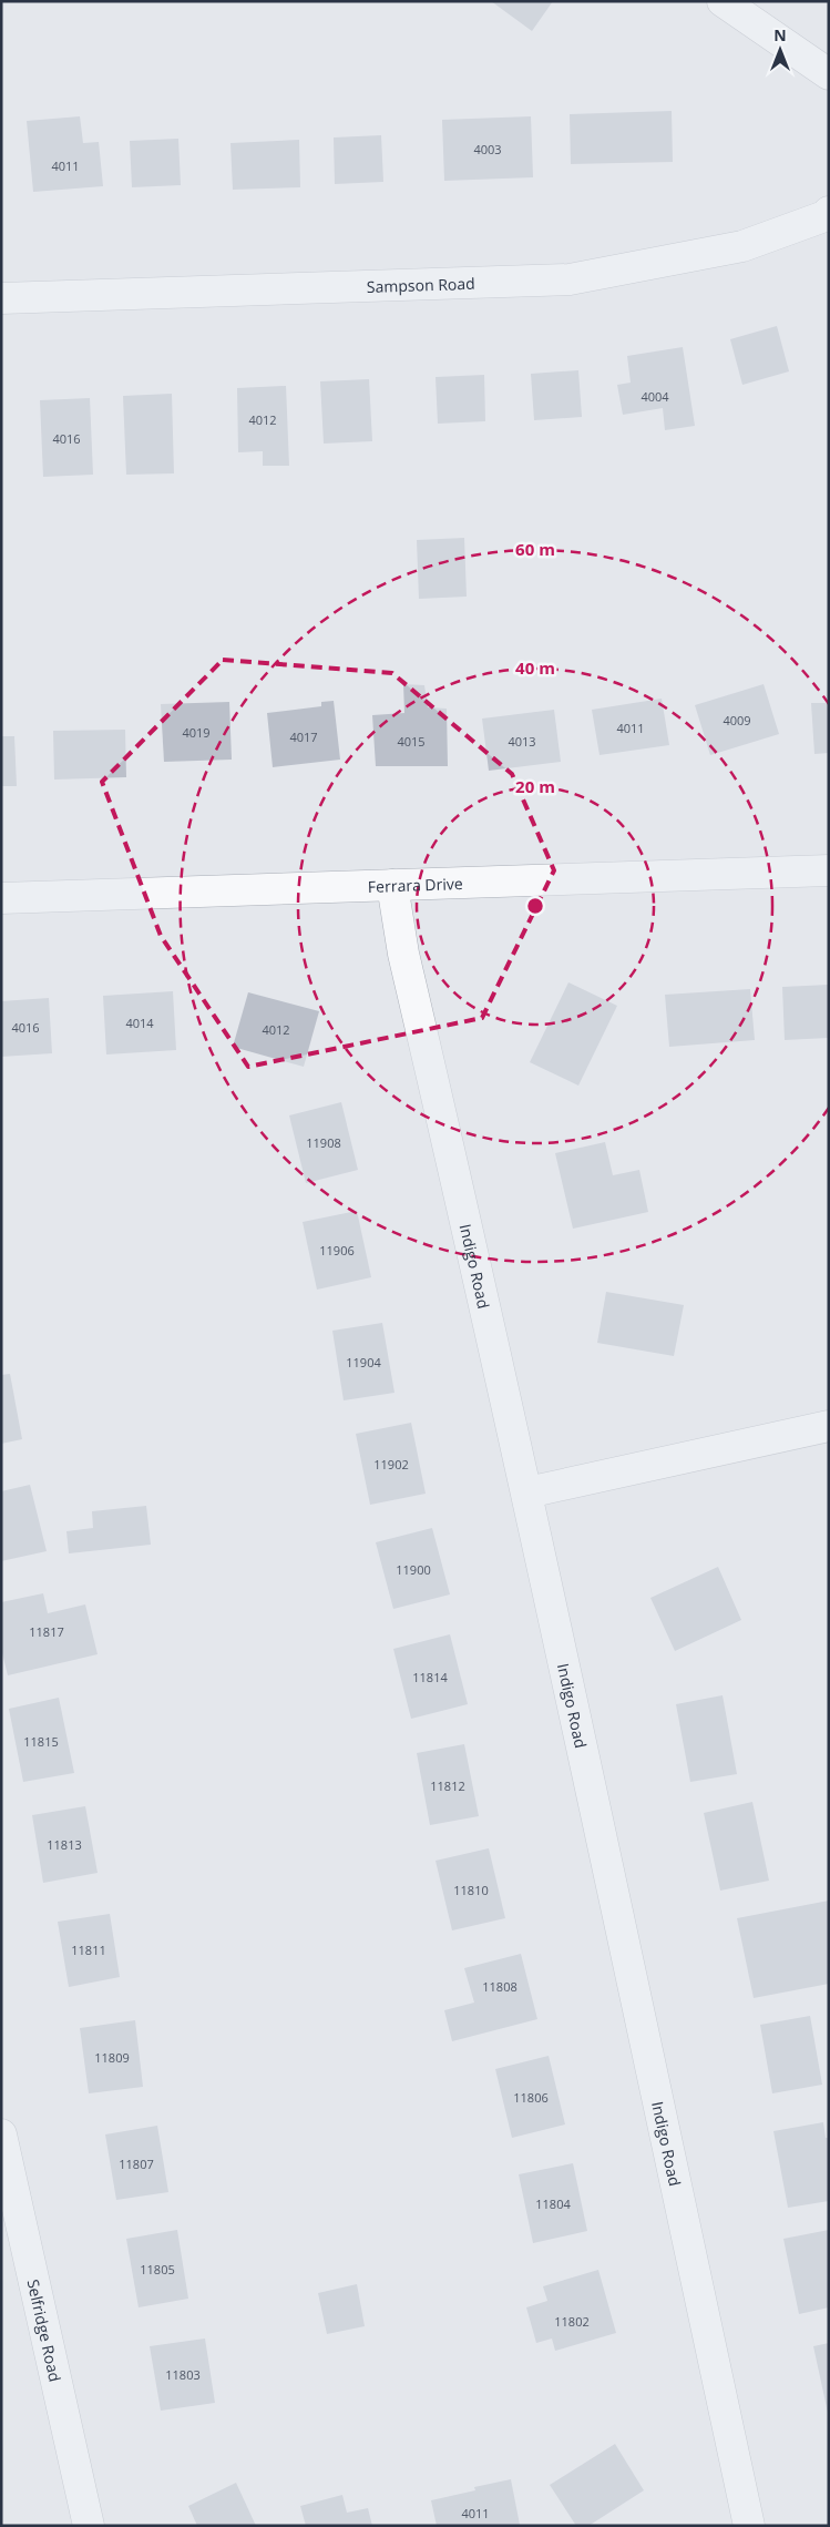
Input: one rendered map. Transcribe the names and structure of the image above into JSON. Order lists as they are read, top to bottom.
{
  "streets": {
    "street": [
      "Sampson Road",
      "Ferrara Drive",
      "Indigo Road",
      "Selfridge Road"
    ]
  },
  "crossings": [
    ["Ferrara Drive", "Indigo Road"]
  ],
  "house_numbers": [
    "4003",
    "4011",
    "4004",
    "4012",
    "4016",
    "4009",
    "4011",
    "4019",
    "4017",
    "4015",
    "4013",
    "4014",
    "4016",
    "4012",
    "11908",
    "11906",
    "11904",
    "11902",
    "11900",
    "11817",
    "11814",
    "11815",
    "11812",
    "11813",
    "11810",
    "11811",
    "11808",
    "11809",
    "11806",
    "11807",
    "11804",
    "11805",
    "11802",
    "11803",
    "4011"
  ],
  "north": "top",
  "rings": ["60 m", "40 m", "20 m"]
}
